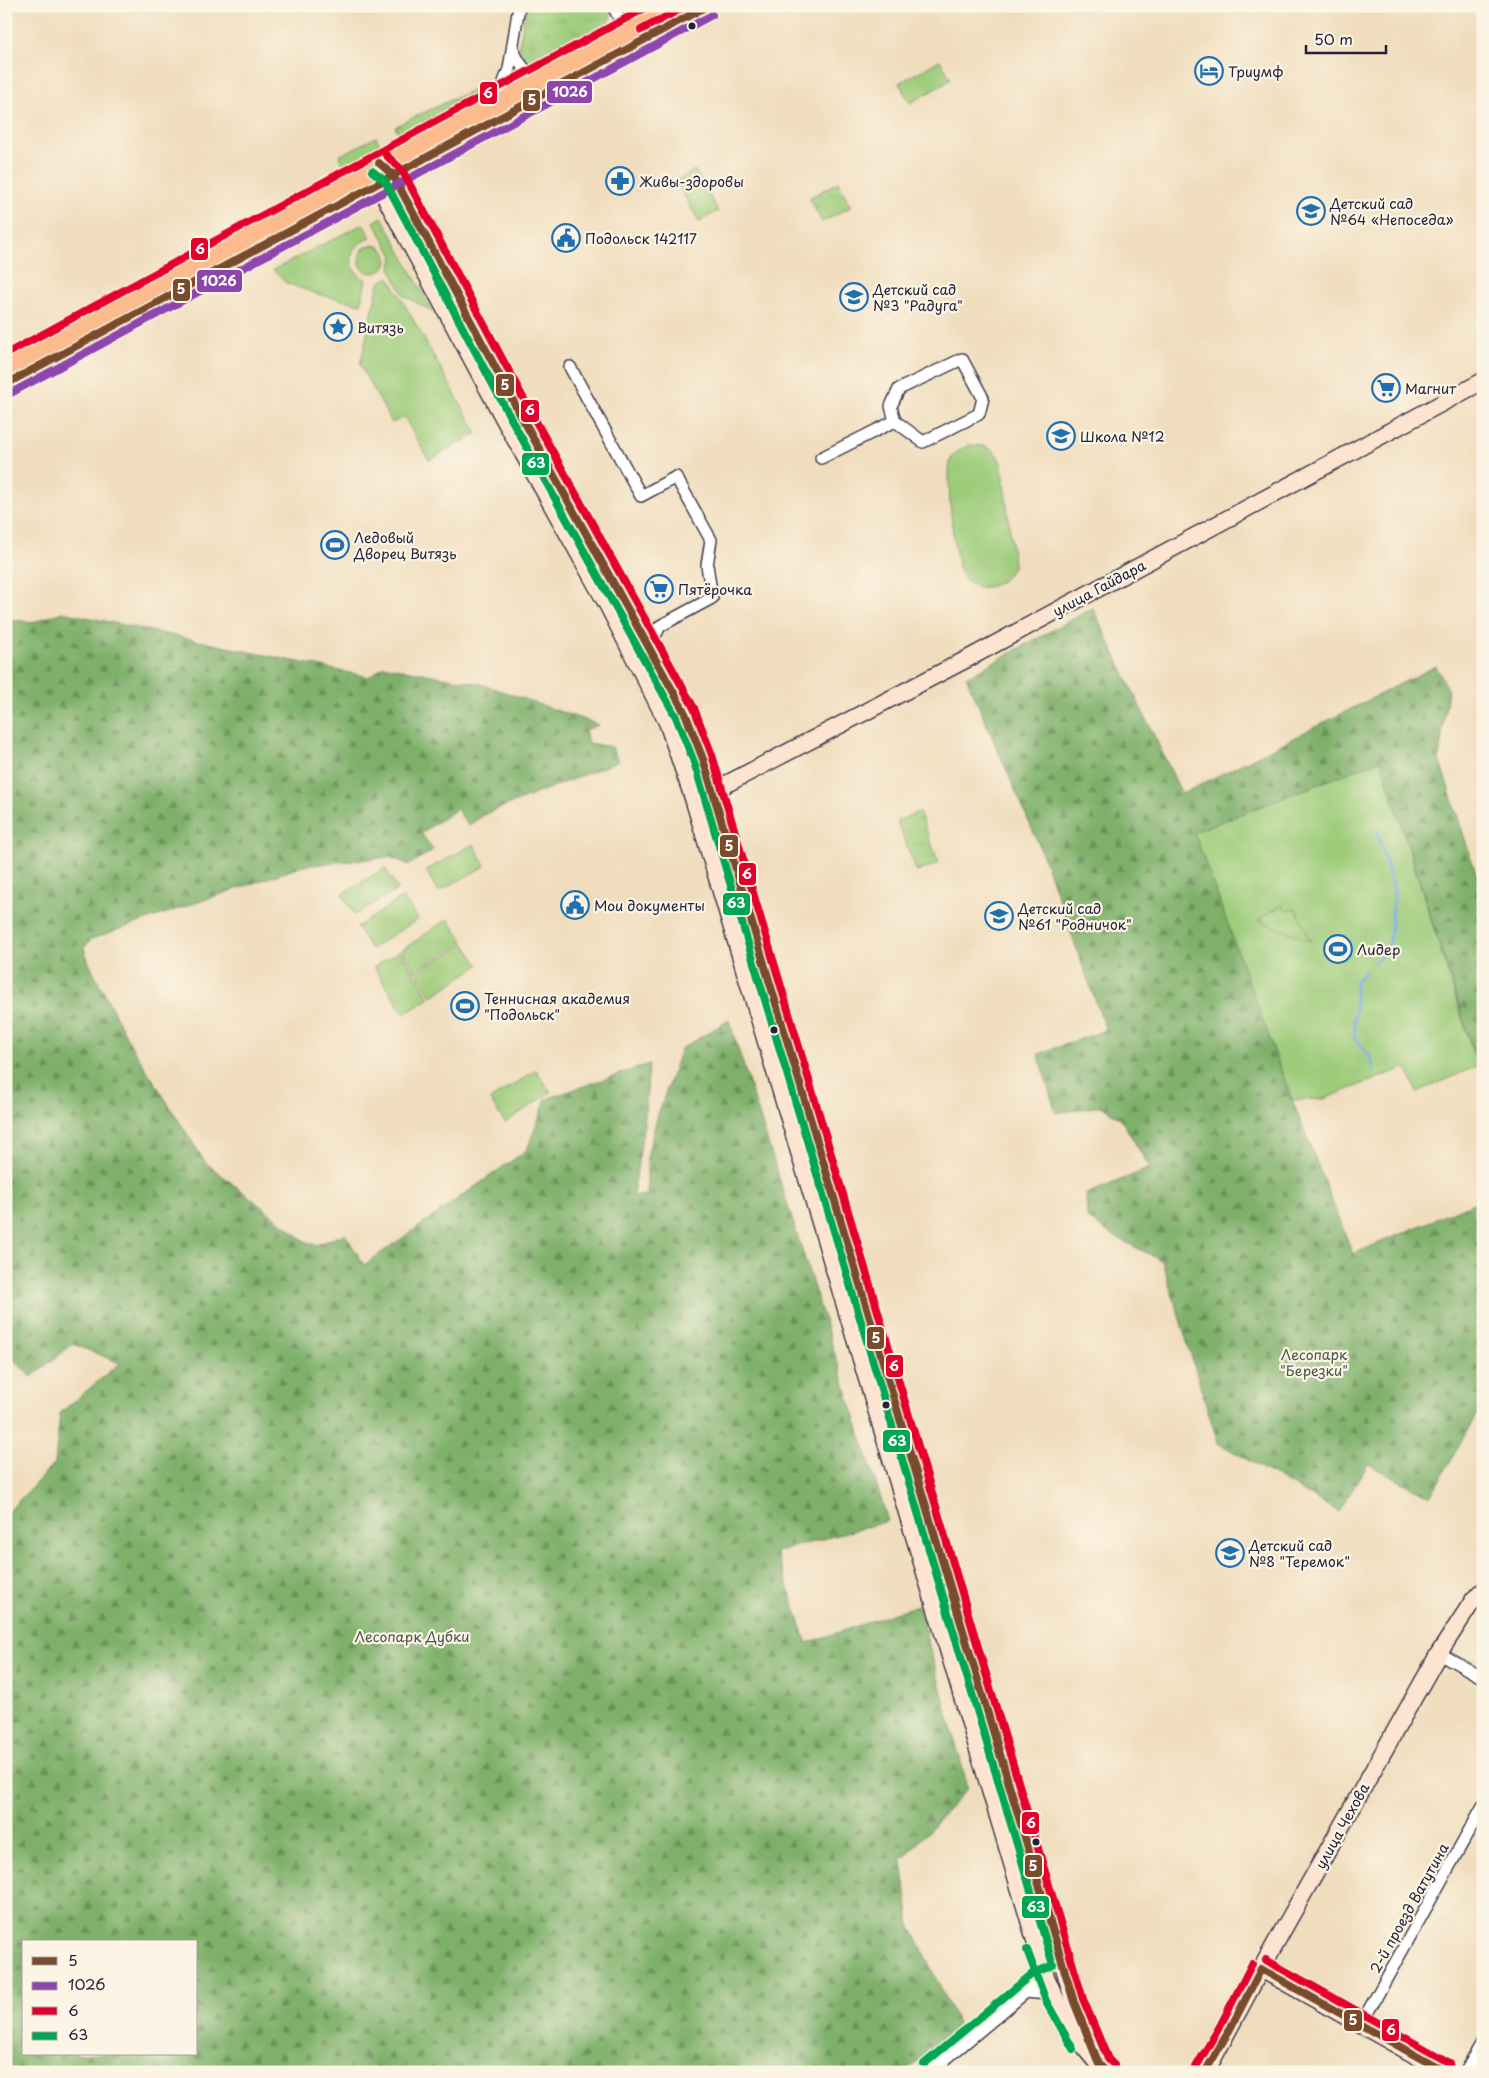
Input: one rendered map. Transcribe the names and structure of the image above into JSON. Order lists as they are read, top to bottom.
{
  "streets": {
    "street": ["улица Гайдара", "улица Чехова", "2-й проезд Ватутина"]
  },
  "parks": ["Лесопарк \"Березки\"", "Лесопарк Дубки"],
  "places": {
    "hotel": ["Триумф"],
    "pharmacy": ["Живы-здоровы"],
    "school or university": [
      "Детский сад №64 «Непоседа»",
      "Детский сад №3 \"Радуга\"",
      "Школа №12",
      "Детский сад №61 \"Родничок\"",
      "Детский сад №8 \"Теремок\""
    ],
    "public building": ["Подольск 142117", "Мои документы"],
    "place": ["Витязь"],
    "supermarket": ["Магнит", "Пятёрочка"],
    "sports": ["Ледовый Дворец Витязь", "Лидер", "Теннисная академия \"Подольск\""]
  },
  "lines": [
    "transit line 5",
    "transit line 6",
    "transit line 1026",
    "transit line 63"
  ],
  "legend": [
    "5",
    "1026",
    "6",
    "63"
  ],
  "scale_bar": "50 m"
}
